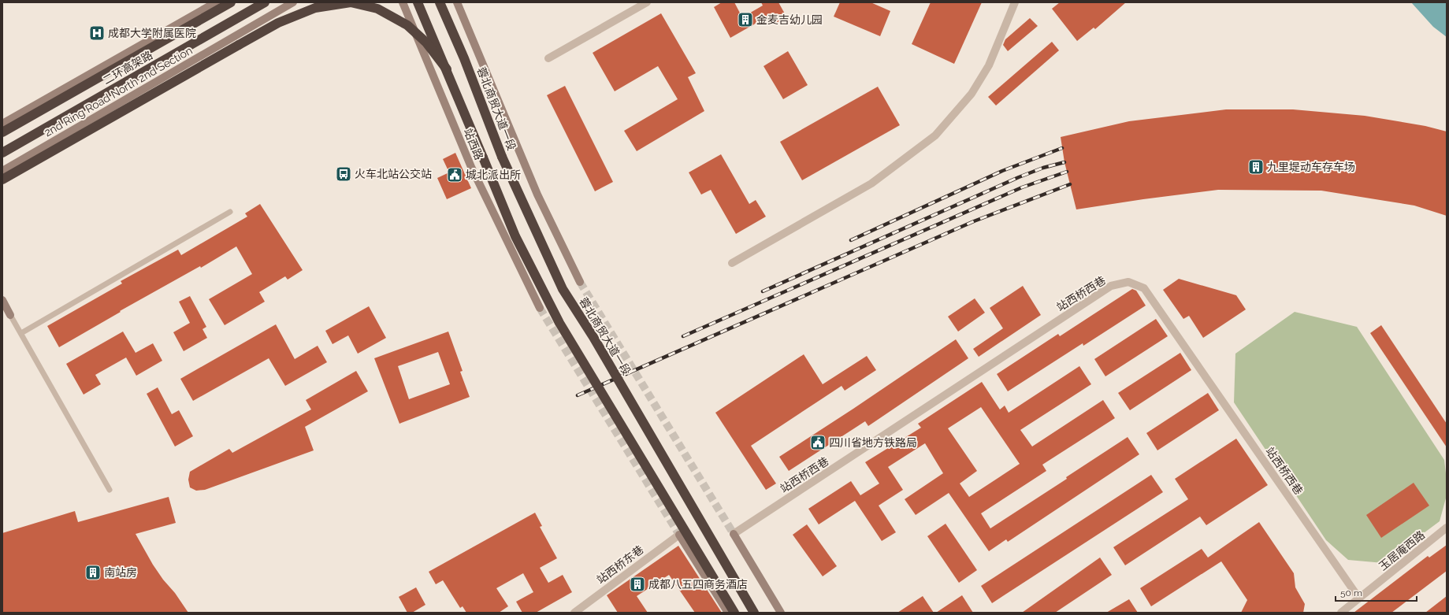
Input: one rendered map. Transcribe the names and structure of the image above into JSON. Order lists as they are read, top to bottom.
{
  "streets": {
    "highway": ["二环高架路", "蓉北商贸大道一段"],
    "main road": ["2nd Ring Road North 2nd Section", "站西路"],
    "street": ["站西桥西巷", "玉居庵西路", "站西桥东巷"]
  },
  "crossings": [
    ["站西桥西巷", "玉居庵西路"]
  ],
  "places": {
    "building": [
      "金麦吉幼儿园",
      "九里堤动车存车场",
      "南站房",
      "成都八五四商务酒店"
    ],
    "hospital": ["成都大学附属医院"],
    "bus stop": ["火车北站公交站"],
    "public building": ["城北派出所", "四川省地方铁路局"]
  },
  "scale_bar": "50 m"
}
